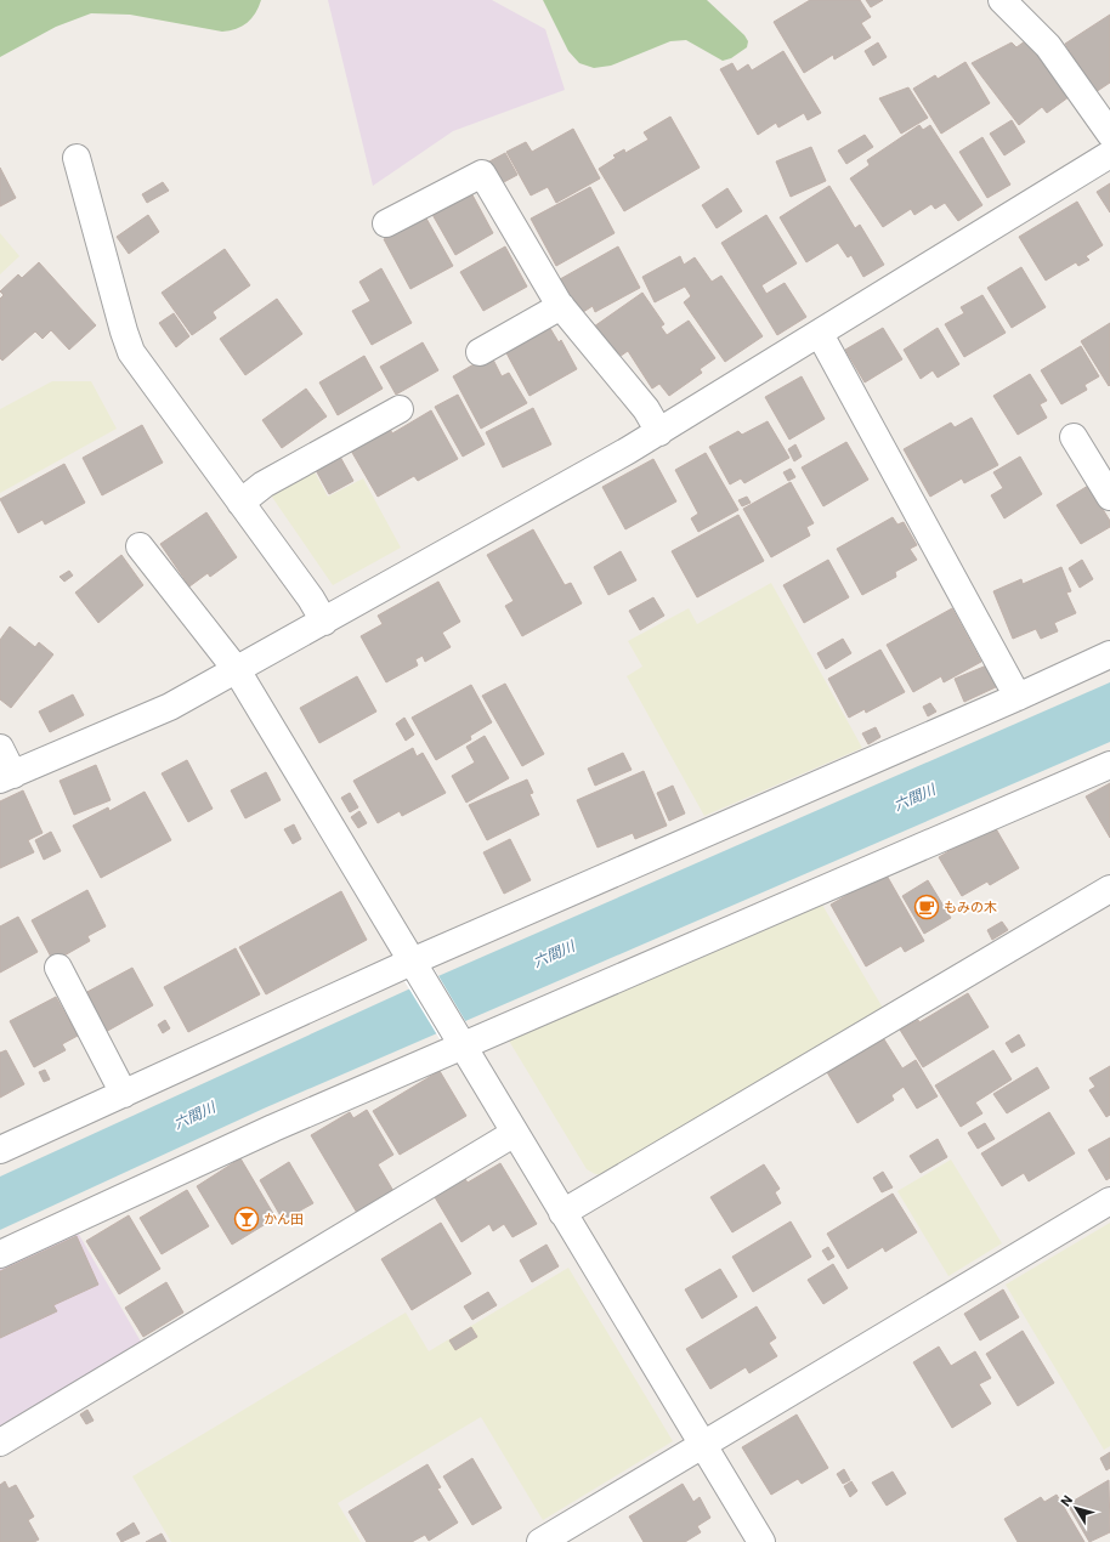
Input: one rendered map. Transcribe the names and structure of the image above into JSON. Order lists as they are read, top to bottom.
{
  "water": ["六間川"],
  "places": {
    "cafe": ["もみの木"],
    "bar": ["かん田"]
  },
  "north": "top left"
}
